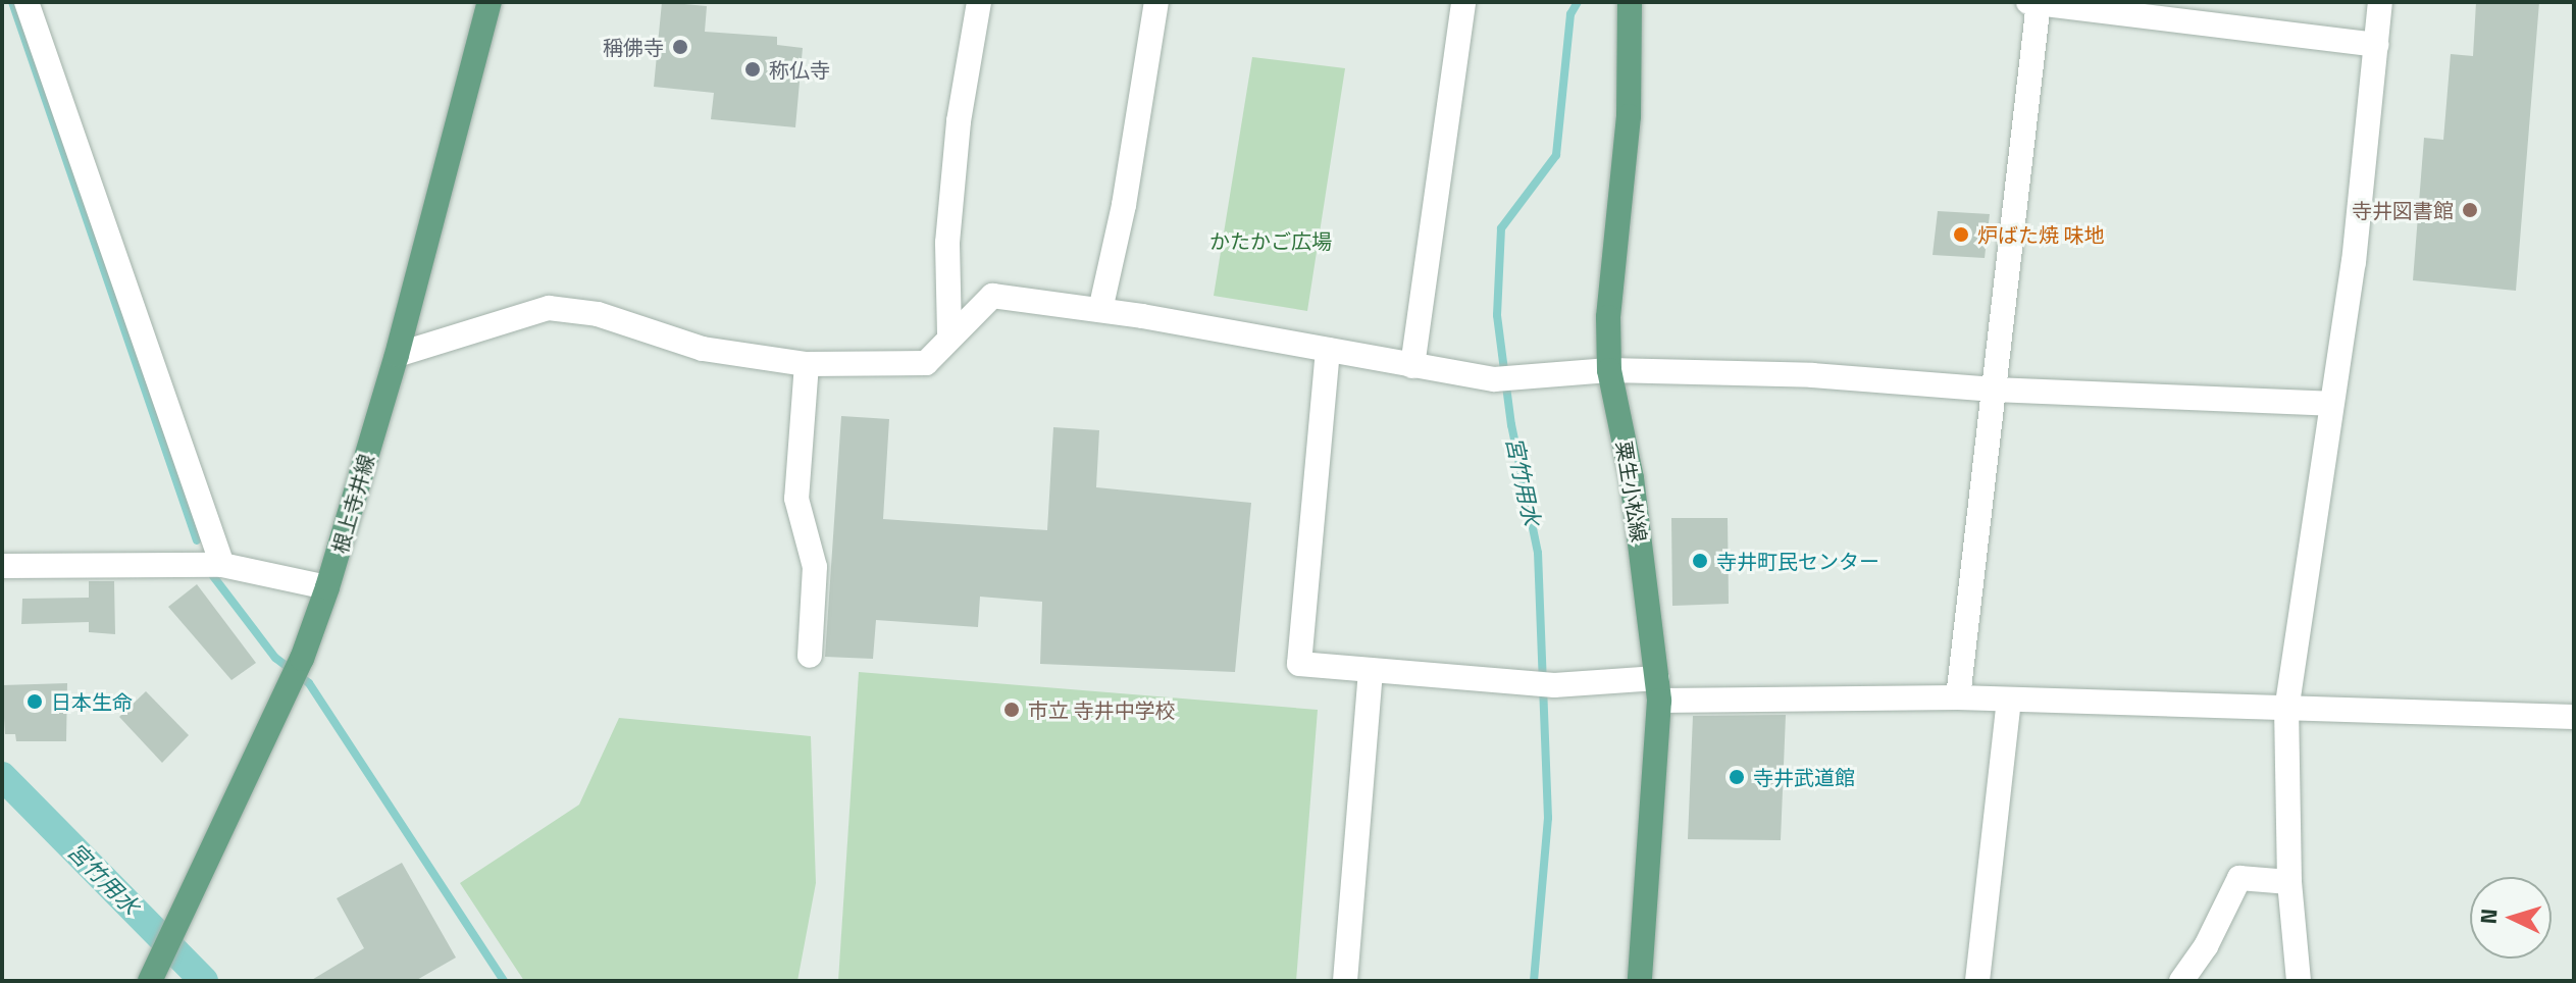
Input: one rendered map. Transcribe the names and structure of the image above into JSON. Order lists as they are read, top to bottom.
{
  "streets": {
    "main road": ["粟生小松線", "根上寺井線"]
  },
  "water": ["宮竹用水"],
  "parks": ["かたかご広場"],
  "places": [
    "稱佛寺",
    "称仏寺",
    "寺井図書館",
    "炉ばた焼 味地",
    "寺井町民センター",
    "日本生命",
    "市立 寺井中学校",
    "寺井武道館"
  ],
  "north": "left"
}
